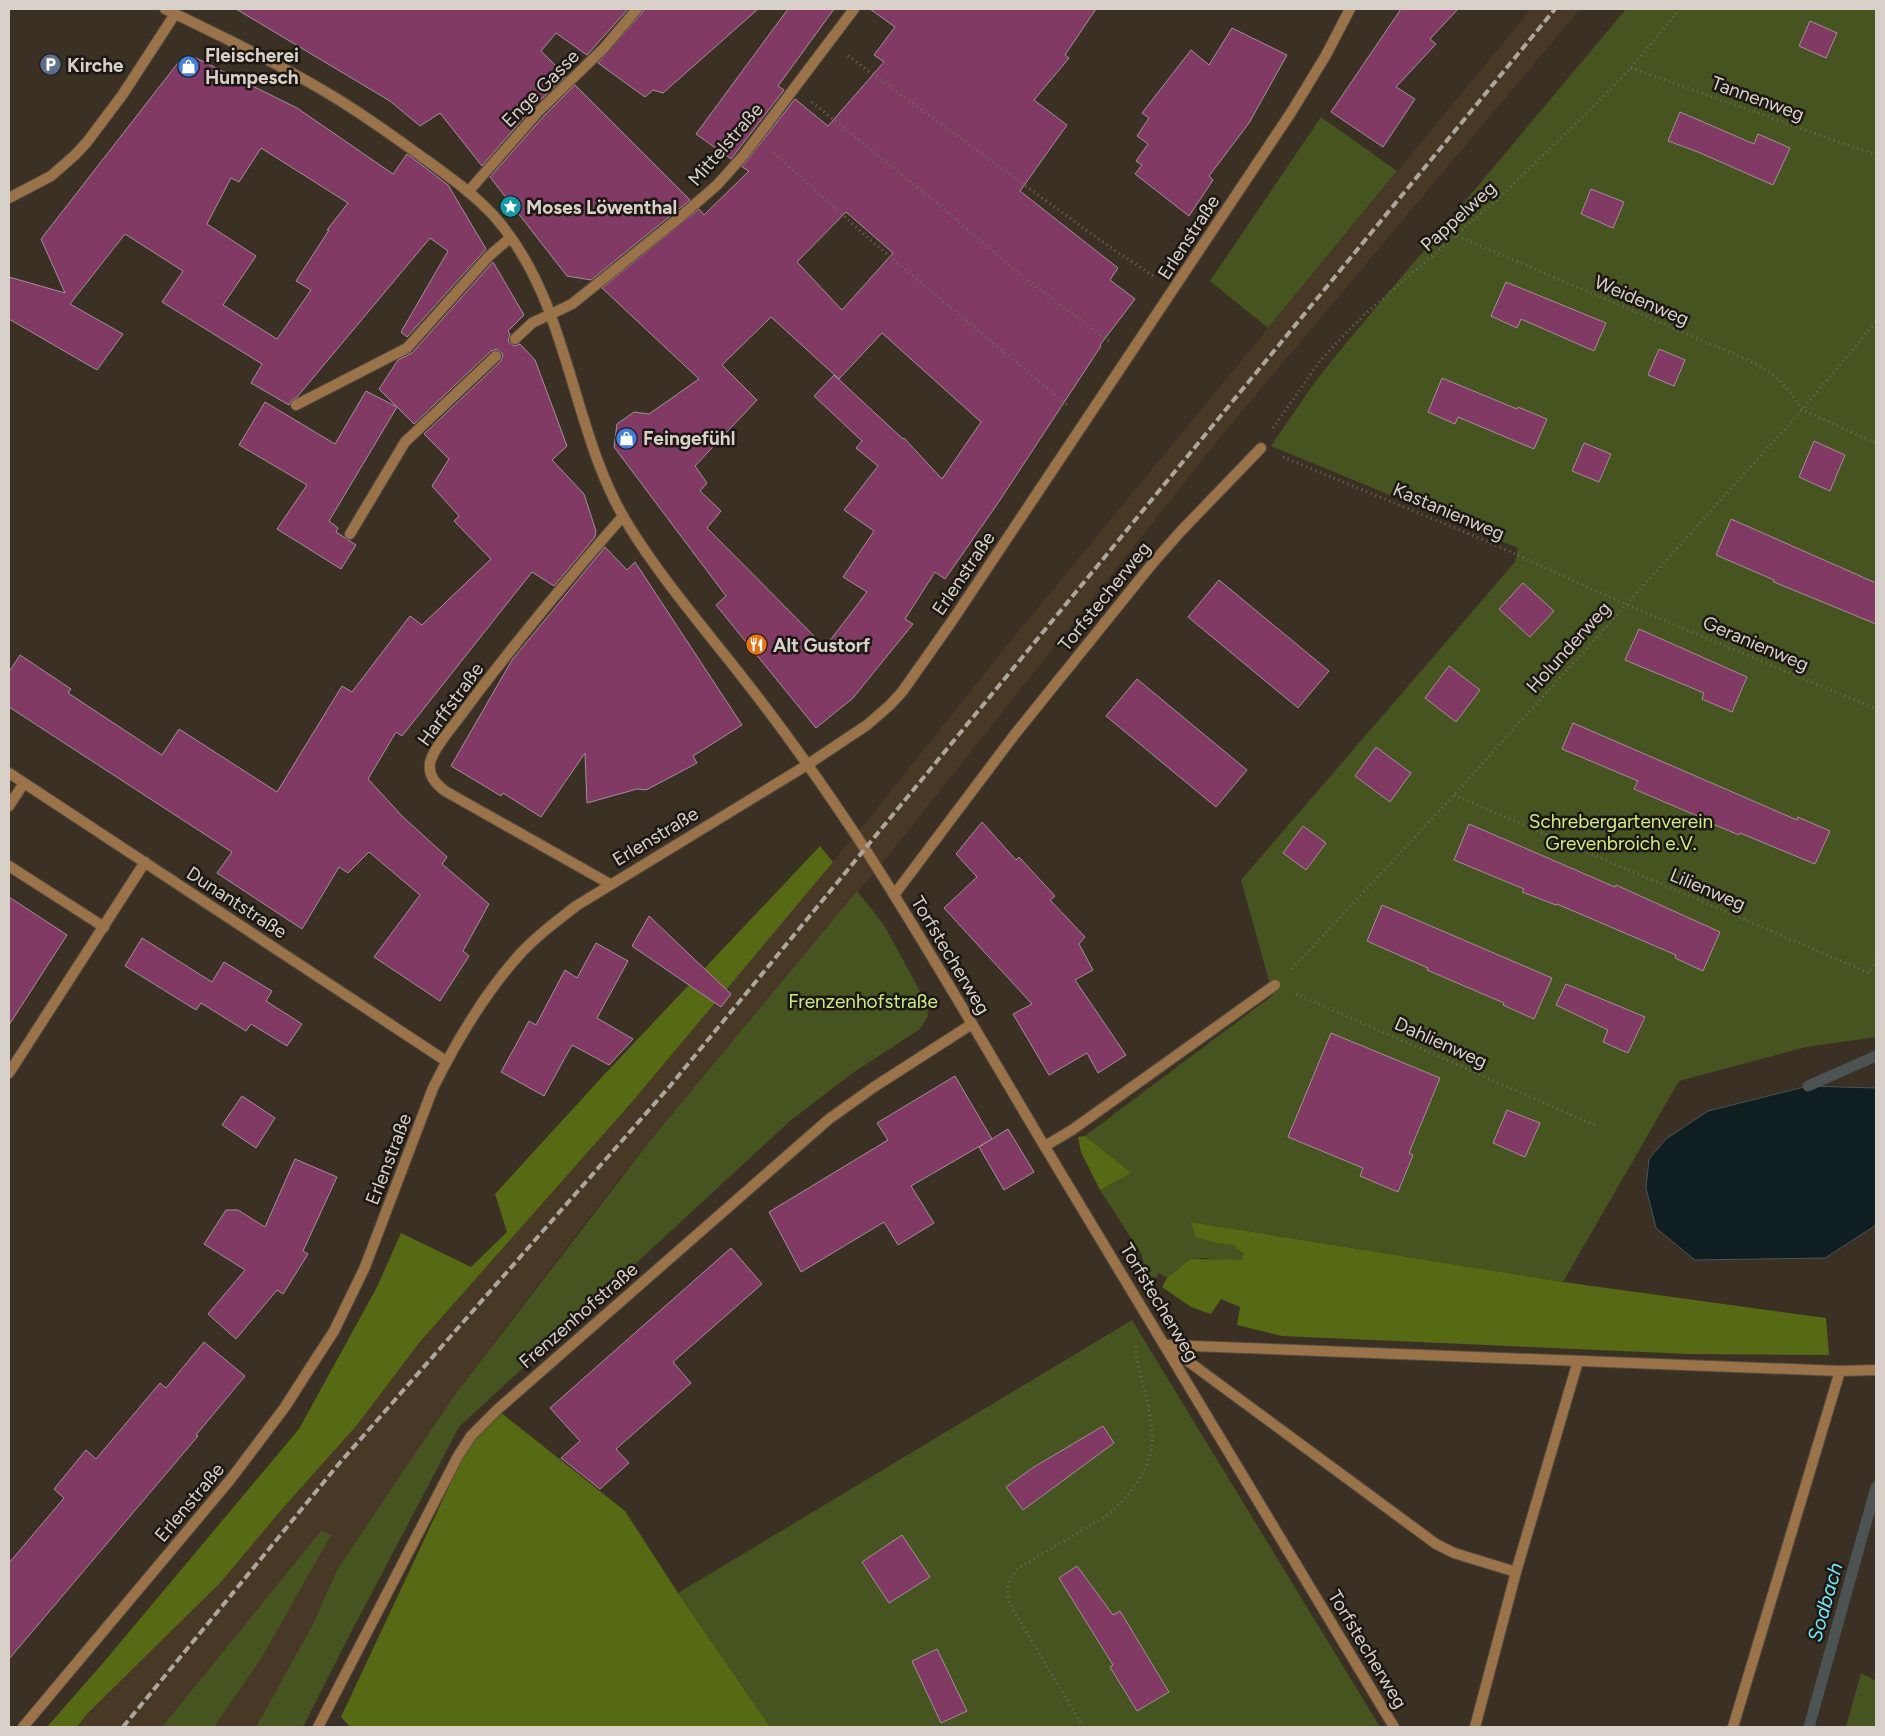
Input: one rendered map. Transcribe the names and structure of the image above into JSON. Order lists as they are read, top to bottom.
{
  "streets": {
    "street": [
      "Enge Gasse",
      "Mittelstraße",
      "Erlenstraße",
      "Torfstecherweg",
      "Harffstraße",
      "Dunantstraße",
      "Frenzenhofstraße"
    ],
    "path": [
      "Tannenweg",
      "Pappelweg",
      "Weidenweg",
      "Kastanienweg",
      "Geranienweg",
      "Holunderweg",
      "Lilienweg",
      "Dahlienweg"
    ]
  },
  "crossings": [
    ["Enge Gasse", "Torfstecherweg"],
    ["Tannenweg", "Pappelweg"],
    ["Mittelstraße", "Torfstecherweg"],
    ["Pappelweg", "Weidenweg"],
    ["Pappelweg", "Kastanienweg"],
    ["Pappelweg", "Torfstecherweg"],
    ["Erlenstraße", "Torfstecherweg"],
    ["Erlenstraße", "Harffstraße"],
    ["Erlenstraße", "Dunantstraße"],
    ["Weidenweg", "Holunderweg"],
    ["Kastanienweg", "Torfstecherweg"],
    ["Kastanienweg", "Geranienweg"],
    ["Kastanienweg", "Holunderweg"],
    ["Torfstecherweg", "Harffstraße"],
    ["Torfstecherweg", "Frenzenhofstraße"],
    ["Geranienweg", "Holunderweg"],
    ["Holunderweg", "Lilienweg"],
    ["Holunderweg", "Dahlienweg"]
  ],
  "water": ["Sodbach"],
  "parks": ["Schrebergartenverein Grevenbroich e.V.", "Frenzenhofstraße"],
  "places": {
    "parking": ["Kirche"],
    "shop": ["Fleischerei Humpesch", "Feingefühl"],
    "place": ["Moses Löwenthal"],
    "restaurant": ["Alt Gustorf"]
  }
}
